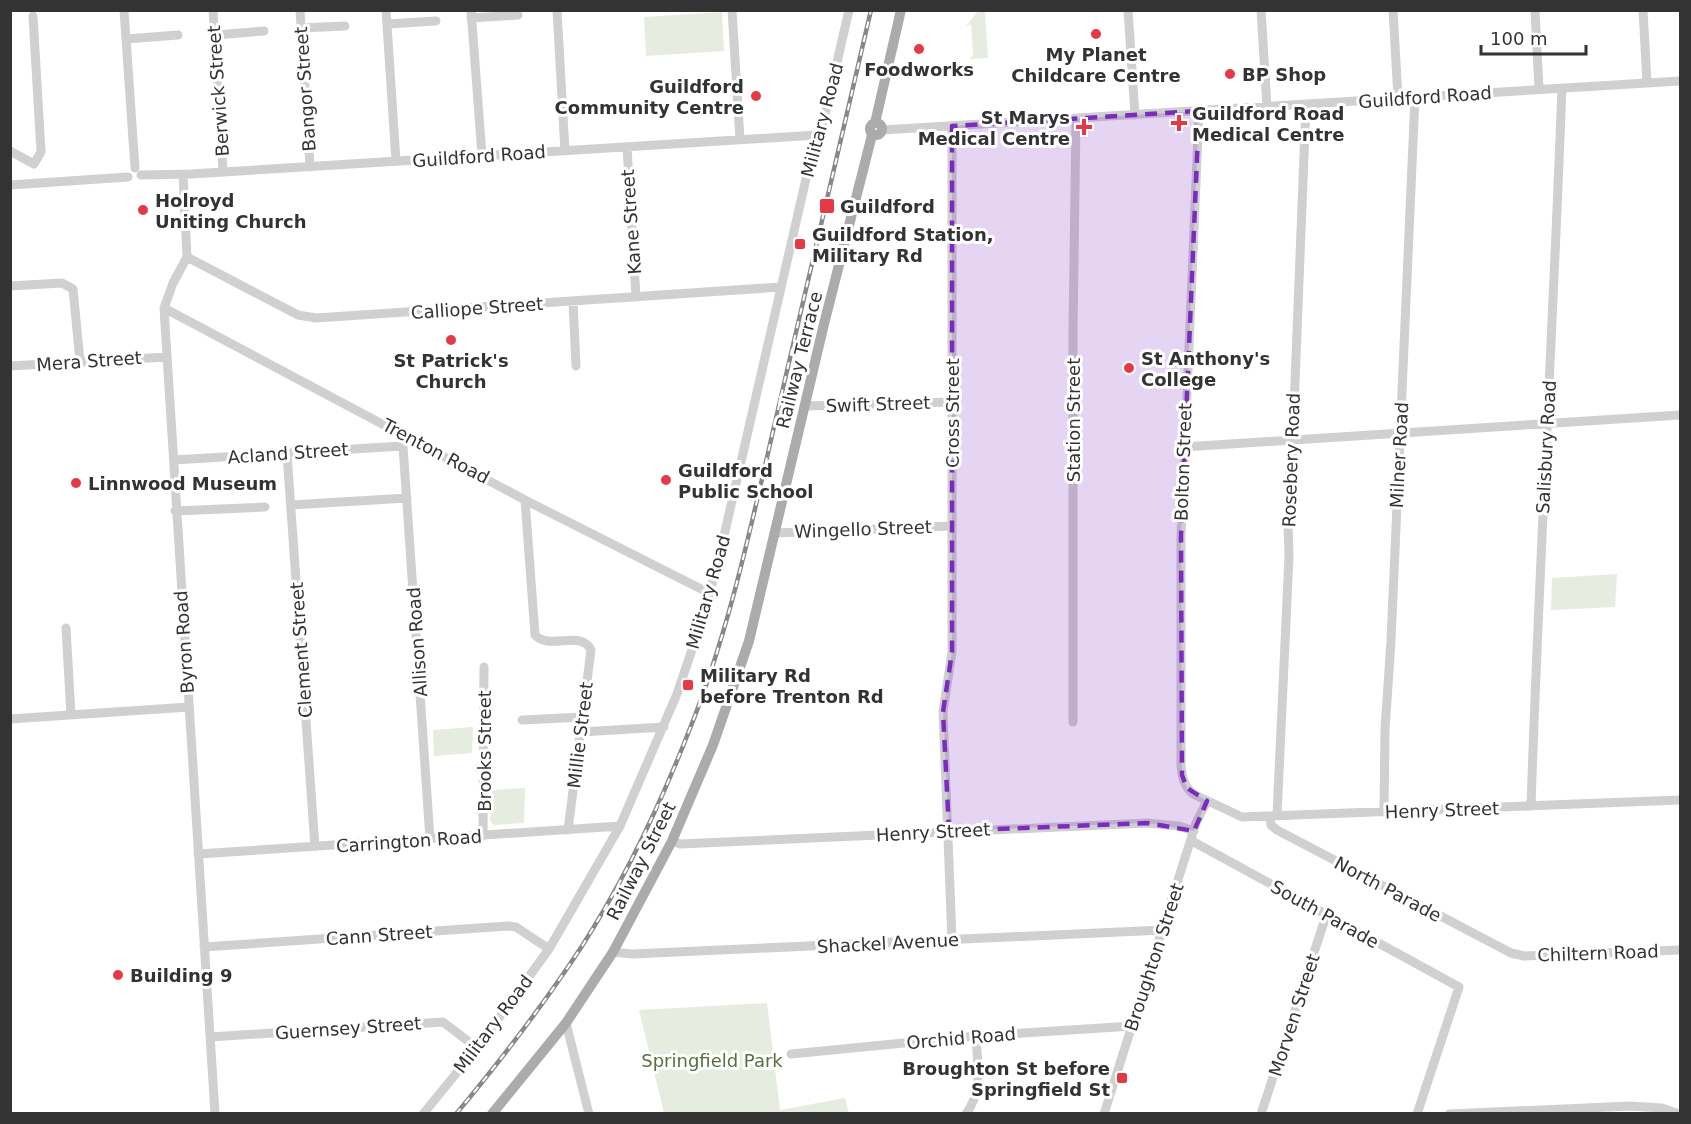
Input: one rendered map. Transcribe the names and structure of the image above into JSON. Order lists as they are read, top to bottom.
{
  "streets": {
    "main road": ["Railway Terrace", "Railway Street"],
    "street": [
      "Bangor Street",
      "Berwick Street",
      "Guildford Road",
      "Military Road",
      "Kane Street",
      "Calliope Street",
      "Mera Street",
      "Swift Street",
      "Cross Street",
      "Station Street",
      "Salisbury Road",
      "Trenton Road",
      "Acland Street",
      "Milner Road",
      "Rosebery Road",
      "Bolton Street",
      "Wingello Street",
      "Byron Road",
      "Allison Road",
      "Clement Street",
      "Millie Street",
      "Brooks Street",
      "Henry Street",
      "Carrington Road",
      "North Parade",
      "South Parade",
      "Cann Street",
      "Shackel Avenue",
      "Chiltern Road",
      "Broughton Street",
      "Morven Street",
      "Guernsey Street",
      "Orchid Road"
    ]
  },
  "crossings": [
    ["Bangor Street", "Guildford Road"],
    ["Berwick Street", "Guildford Road"],
    ["Guildford Road", "Military Road"],
    ["Guildford Road", "Kane Street"],
    ["Guildford Road", "Railway Terrace"],
    ["Guildford Road", "Cross Street"],
    ["Guildford Road", "Station Street"],
    ["Guildford Road", "Salisbury Road"],
    ["Guildford Road", "Milner Road"],
    ["Guildford Road", "Rosebery Road"],
    ["Guildford Road", "Bolton Street"],
    ["Military Road", "Calliope Street"],
    ["Military Road", "Trenton Road"],
    ["Military Road", "Carrington Road"],
    ["Military Road", "Cann Street"],
    ["Military Road", "Guernsey Street"],
    ["Kane Street", "Calliope Street"],
    ["Calliope Street", "Byron Road"],
    ["Railway Terrace", "Swift Street"],
    ["Railway Terrace", "Wingello Street"],
    ["Railway Terrace", "Railway Street"],
    ["Mera Street", "Byron Road"],
    ["Swift Street", "Cross Street"],
    ["Cross Street", "Wingello Street"],
    ["Cross Street", "Henry Street"],
    ["Cross Street", "Shackel Avenue"],
    ["Salisbury Road", "Henry Street"],
    ["Trenton Road", "Byron Road"],
    ["Trenton Road", "Millie Street"],
    ["Acland Street", "Byron Road"],
    ["Acland Street", "Allison Road"],
    ["Acland Street", "Clement Street"],
    ["Milner Road", "Henry Street"],
    ["Rosebery Road", "Henry Street"],
    ["Rosebery Road", "North Parade"],
    ["Bolton Street", "Henry Street"],
    ["Bolton Street", "Broughton Street"],
    ["Byron Road", "Carrington Road"],
    ["Byron Road", "Cann Street"],
    ["Byron Road", "Guernsey Street"],
    ["Allison Road", "Carrington Road"],
    ["Clement Street", "Carrington Road"],
    ["Millie Street", "Carrington Road"],
    ["Brooks Street", "Carrington Road"],
    ["Henry Street", "Railway Street"],
    ["Henry Street", "North Parade"],
    ["Henry Street", "South Parade"],
    ["Henry Street", "Broughton Street"],
    ["Railway Street", "Shackel Avenue"],
    ["North Parade", "Chiltern Road"],
    ["South Parade", "Broughton Street"],
    ["South Parade", "Morven Street"],
    ["Shackel Avenue", "Broughton Street"],
    ["Broughton Street", "Orchid Road"]
  ],
  "parks": ["Springfield Park"],
  "places": {
    "other": [
      "My Planet Childcare Centre",
      "Foodworks",
      "BP Shop",
      "Guildford Community Centre",
      "Holroyd Uniting Church",
      "St Patrick's Church",
      "St Anthony's College",
      "Guildford Public School",
      "Linnwood Museum",
      "Building 9"
    ],
    "health": ["Guildford Road Medical Centre", "St Marys Medical Centre"],
    "transit": [
      "Guildford",
      "Guildford Station, Military Rd",
      "Military Rd before Trenton Rd",
      "Broughton St before Springfield St"
    ]
  },
  "scale_bar": "100 m"
}
